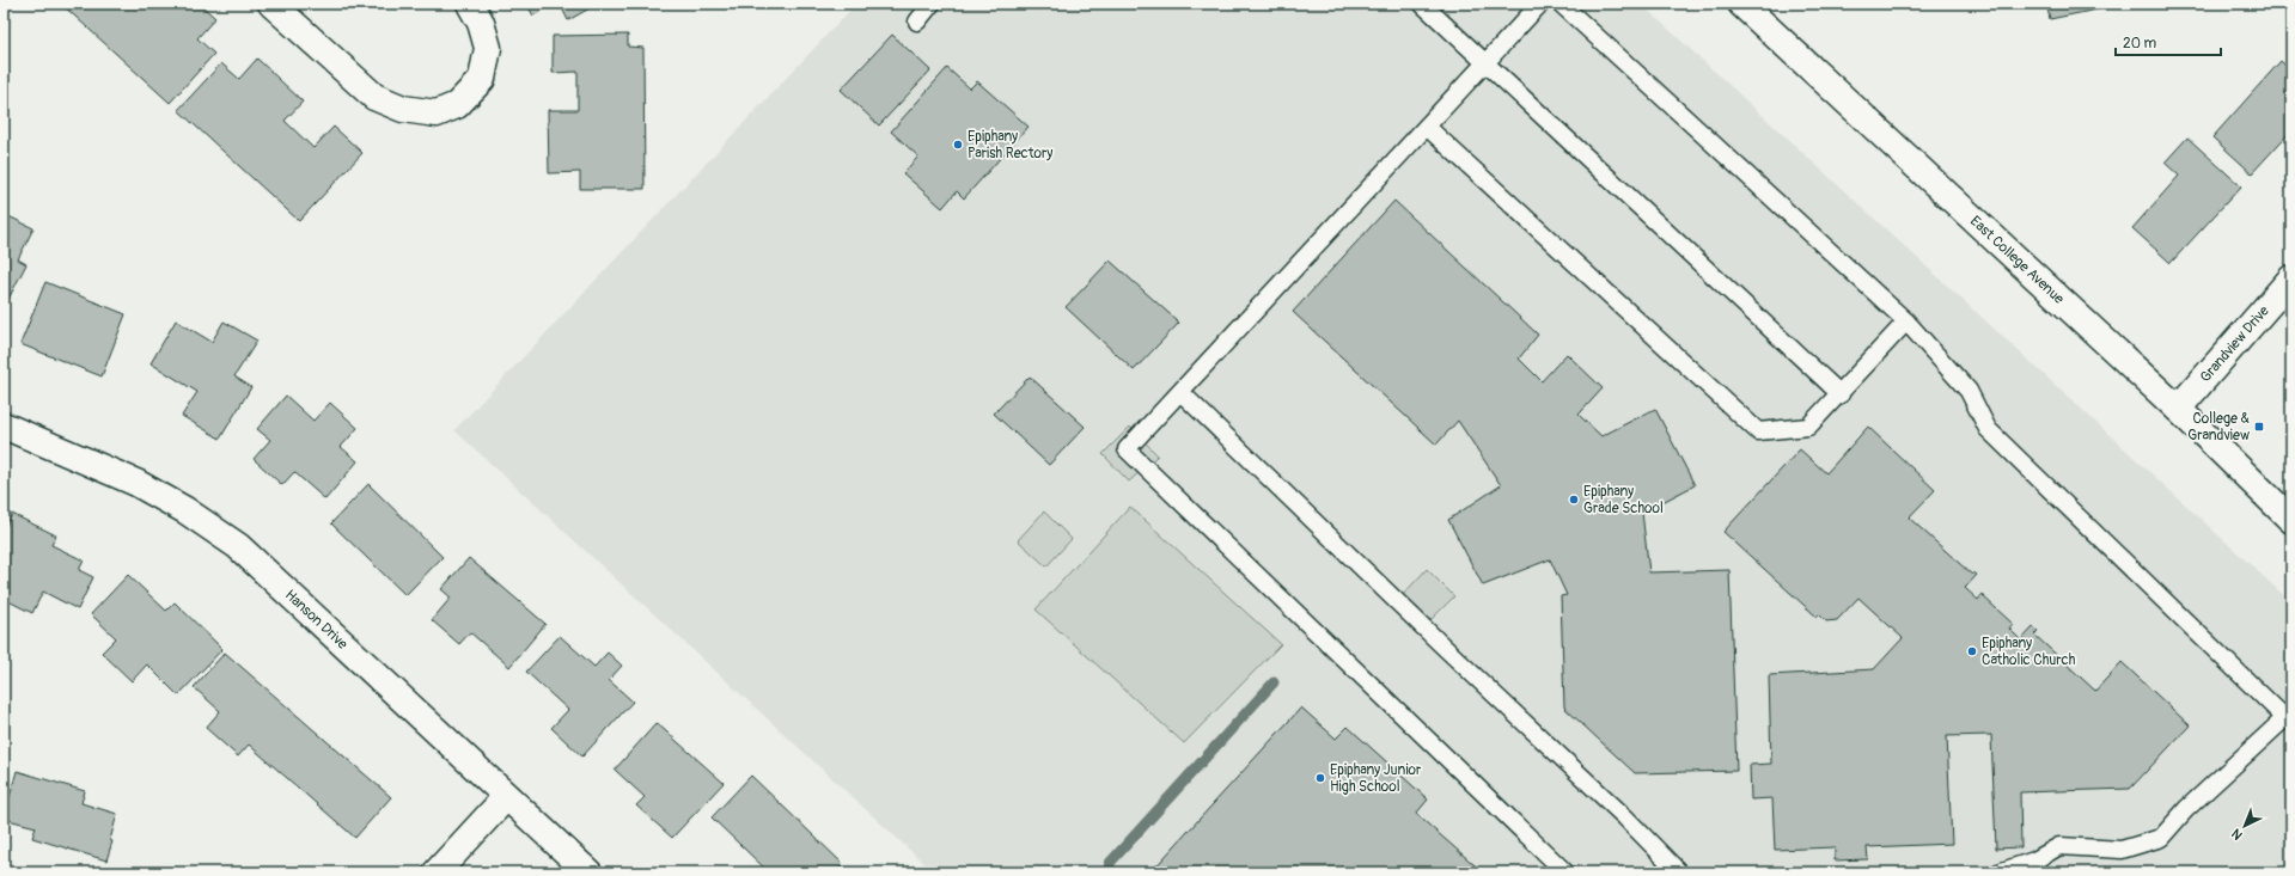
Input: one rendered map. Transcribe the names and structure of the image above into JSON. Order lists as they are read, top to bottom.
{
  "streets": {
    "street": ["East College Avenue", "Grandview Drive", "Hanson Drive"]
  },
  "crossings": [
    ["East College Avenue", "Grandview Drive"]
  ],
  "places": {
    "other": [
      "Epiphany Parish Rectory",
      "Epiphany Grade School",
      "Epiphany Catholic Church",
      "Epiphany Junior High School"
    ],
    "transit": ["College & Grandview"]
  },
  "scale_bar": "20 m",
  "north": "bottom left"
}
